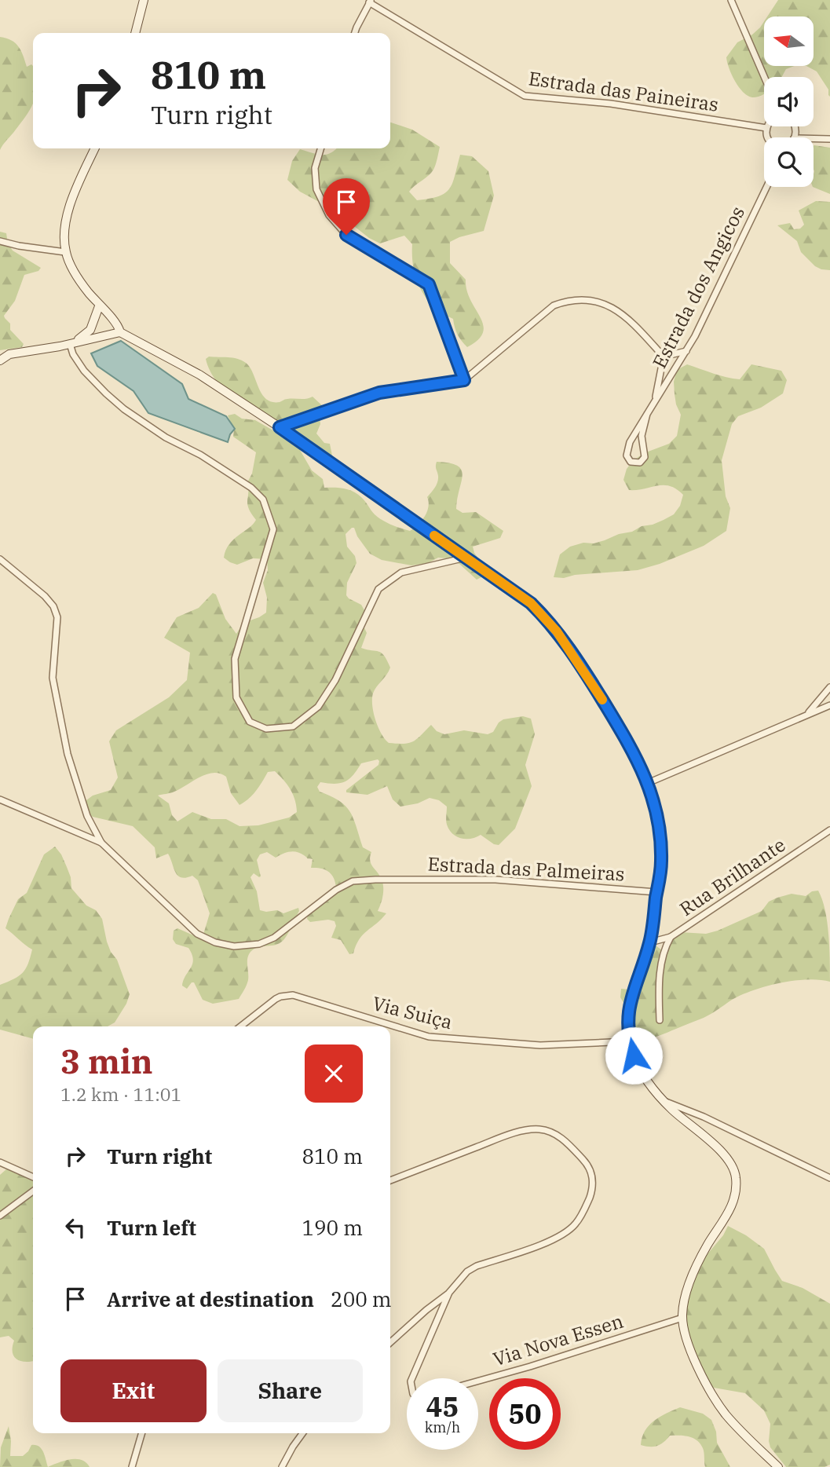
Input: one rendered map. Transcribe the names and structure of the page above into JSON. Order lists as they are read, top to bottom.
{
  "streets": {
    "street": [
      "Estrada das Paineiras",
      "Estrada dos Angicos",
      "Estrada das Palmeiras",
      "Rua Brilhante",
      "Via Suiça",
      "Via Nova Essen"
    ]
  },
  "north": "left",
  "page": {
    "turn": ["810 m", "Turn right"],
    "heading": ["3 min", "1.2 km · 11:01"],
    "list": [
      {
        "name": "Turn right",
        "value": "810 m"
      },
      {
        "name": "Turn left",
        "value": "190 m"
      },
      {
        "name": "Arrive at destination",
        "value": "200 m"
      }
    ],
    "buttons": ["Exit", "Share"],
    "speed": "45 km/h",
    "limit": "50"
  }
}
